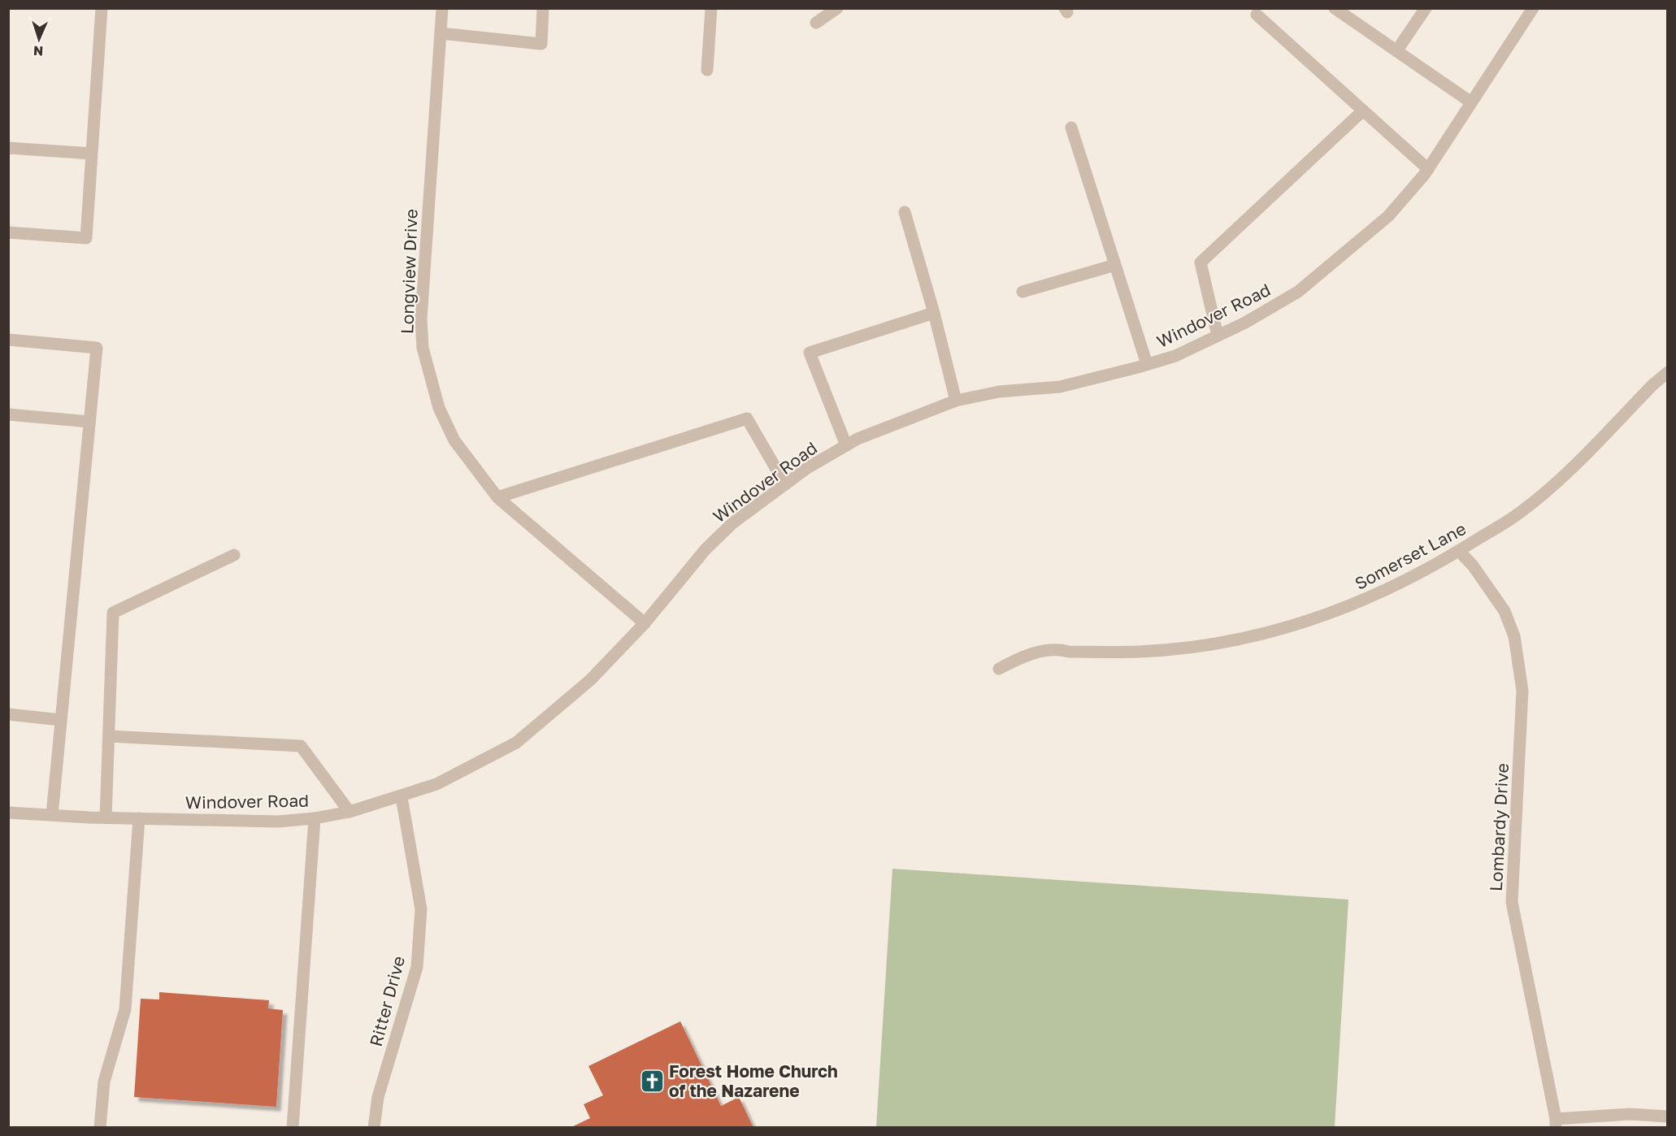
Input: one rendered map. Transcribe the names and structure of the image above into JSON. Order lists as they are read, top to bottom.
{
  "streets": {
    "street": [
      "Longview Drive",
      "Windover Road",
      "Somerset Lane",
      "Lombardy Drive",
      "Ritter Drive"
    ]
  },
  "crossings": [
    ["Longview Drive", "Windover Road"],
    ["Windover Road", "Ritter Drive"],
    ["Somerset Lane", "Lombardy Drive"]
  ],
  "places": {
    "church": ["Forest Home Church of the Nazarene"]
  },
  "north": "bottom"
}
